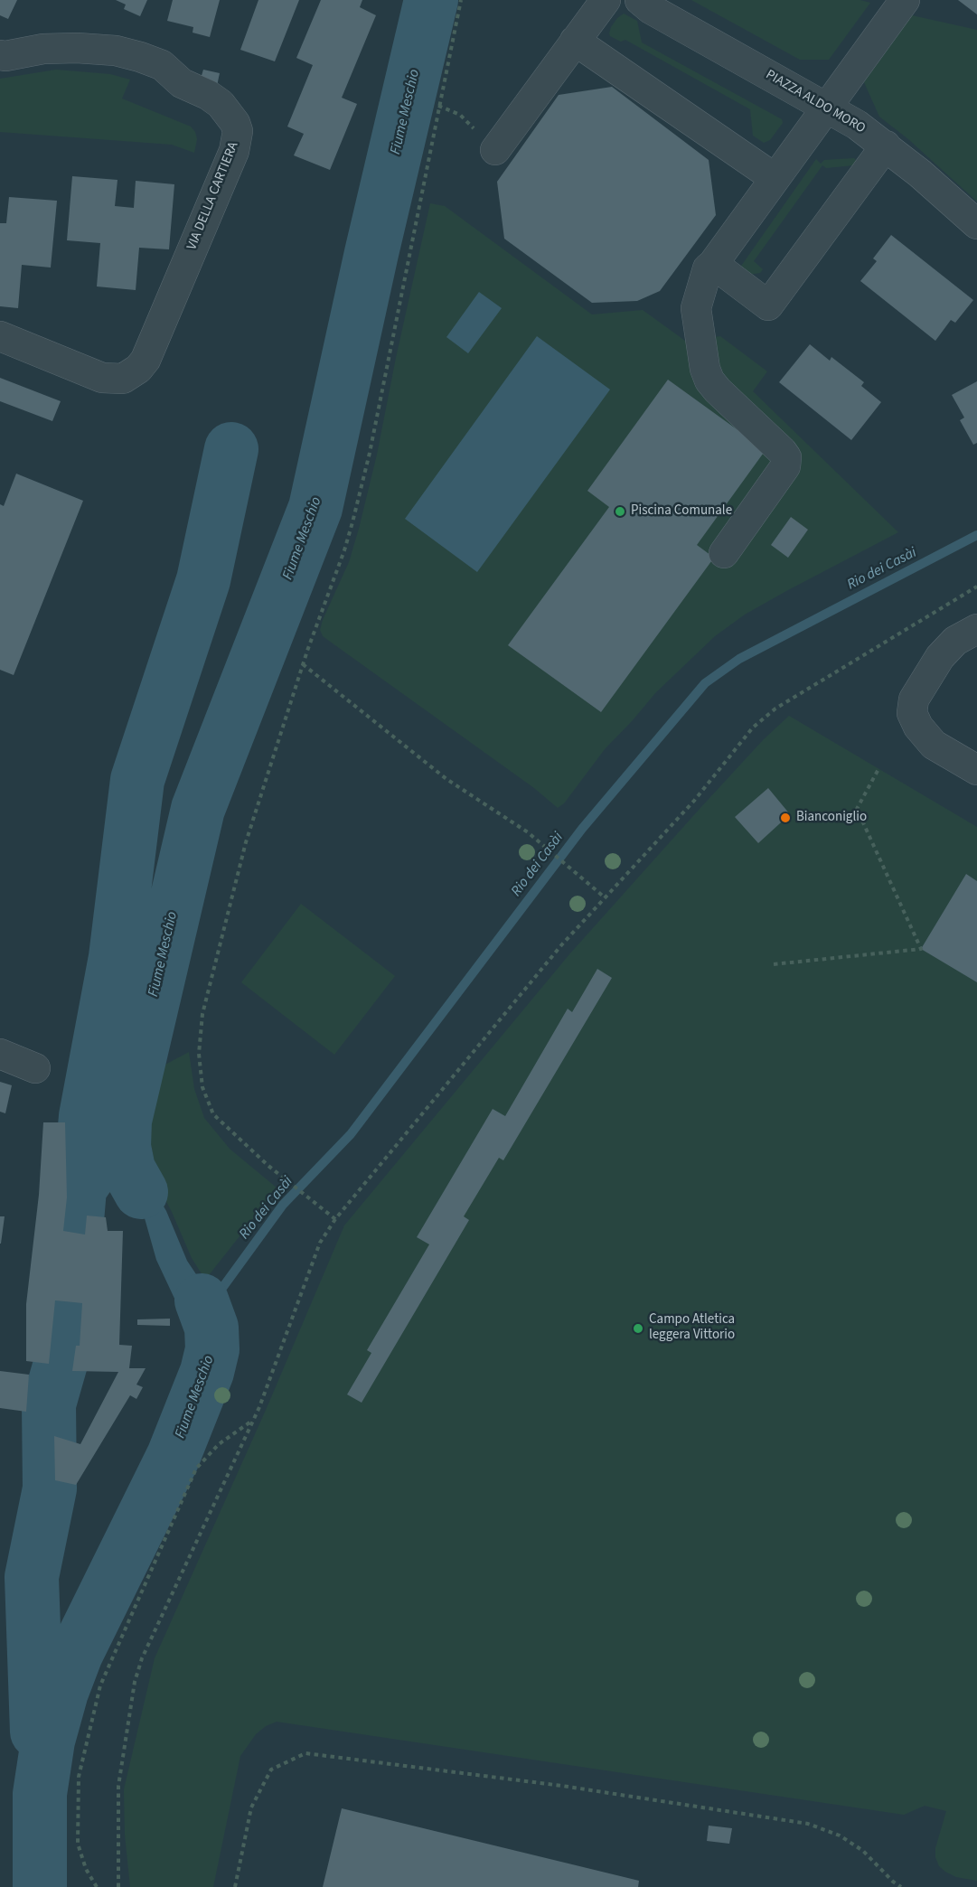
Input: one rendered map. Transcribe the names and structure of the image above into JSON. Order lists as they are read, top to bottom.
{
  "streets": {
    "street": ["PIAZZA ALDO MORO", "VIA DELLA CARTIERA"]
  },
  "water": ["Fiume Meschio", "Rio dei Casài"],
  "places": ["Piscina Comunale", "Bianconiglio", "Campo Atletica leggera Vittorio"]
}
